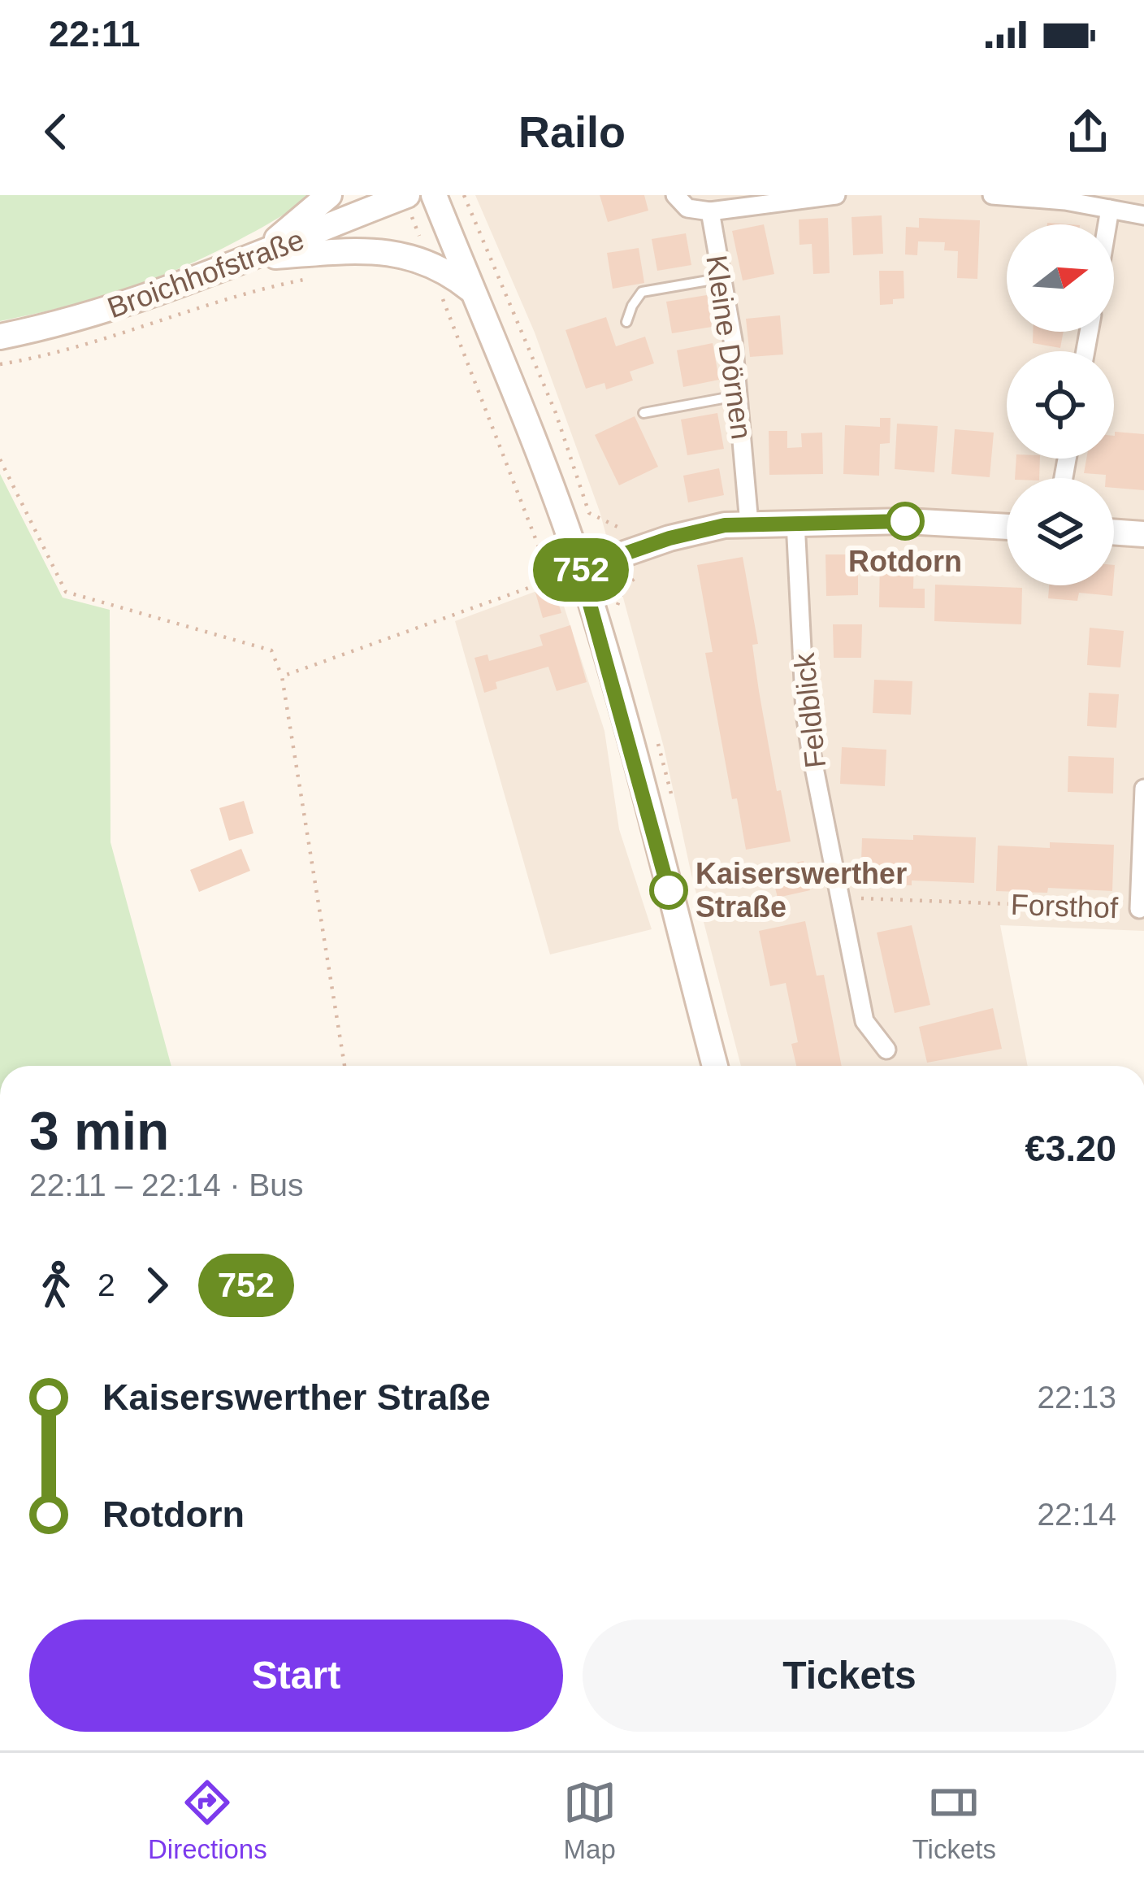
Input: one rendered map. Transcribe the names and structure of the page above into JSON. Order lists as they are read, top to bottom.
{
  "streets": {
    "main road": ["Broichhofstraße"],
    "street": ["Kleine Dörnen", "Feldblick", "Forsthof"]
  },
  "crossings": [
    ["Feldblick", "Forsthof"]
  ],
  "places": ["Rotdorn", "Kaiserswerther Straße"],
  "lines": ["bus line 752"],
  "north": "right",
  "page": {
    "status": "22:11",
    "header": "Railo",
    "on_map": "752",
    "heading": ["3 min", "22:11 – 22:14 · Bus", "€3.20"],
    "legs": ["2", "752"],
    "list": [
      {
        "name": "Kaiserswerther Straße",
        "value": "22:13"
      },
      {
        "name": "Rotdorn",
        "value": "22:14"
      }
    ],
    "buttons": ["Start", "Tickets"],
    "tabs": ["Directions", "Map", "Tickets"]
  }
}
